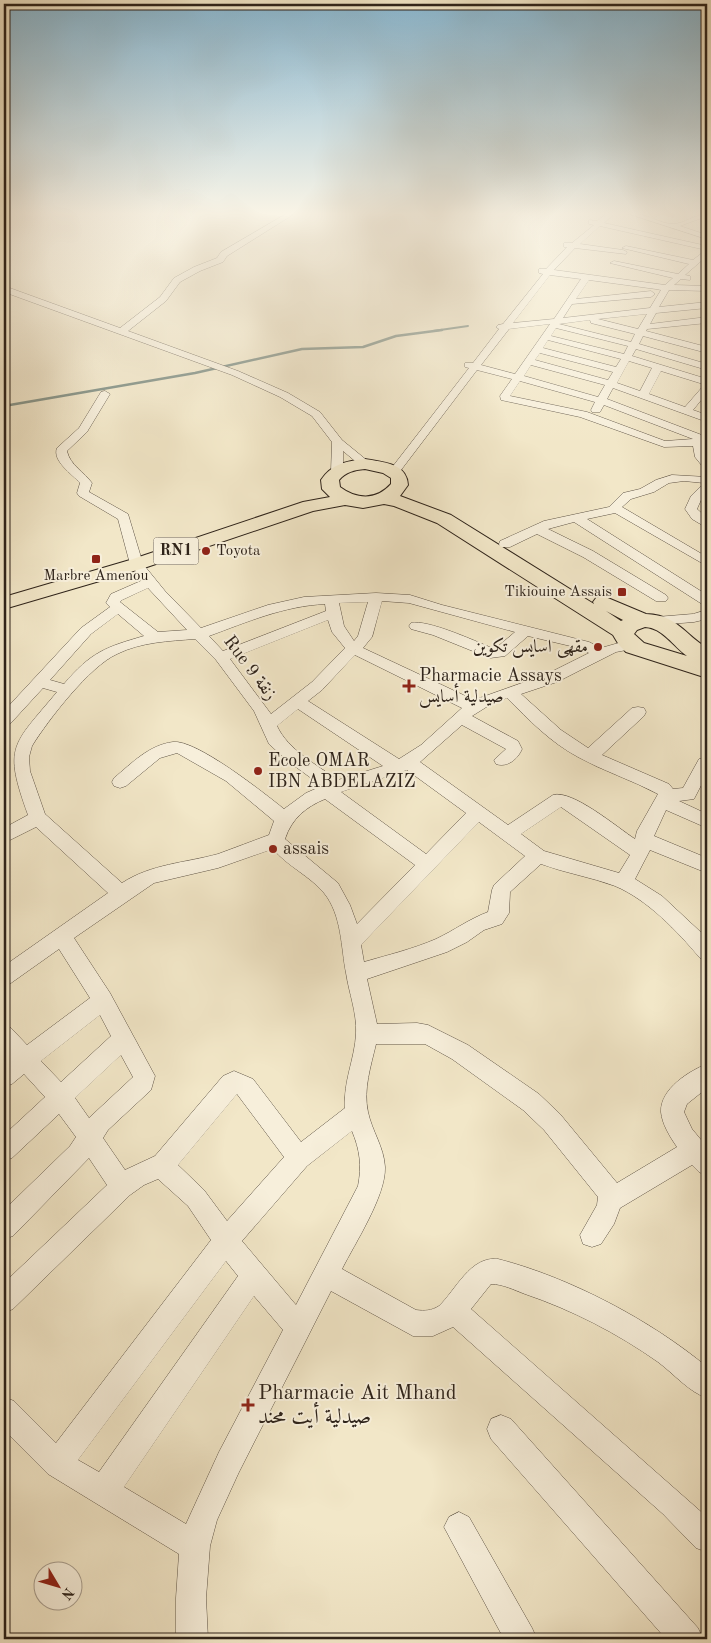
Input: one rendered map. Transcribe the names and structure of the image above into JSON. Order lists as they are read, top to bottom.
{
  "streets": {
    "highway": ["RN1"],
    "street": ["Rue 9 زنقة"]
  },
  "crossings": [
    ["RN1", "Rue 9 زنقة"]
  ],
  "places": {
    "other": [
      "Toyota",
      "مقهى اسايس تكوين",
      "Ecole OMAR IBN ABDELAZIZ",
      "assais"
    ],
    "transit": ["Marbre Amenou", "Tikiouine Assais"],
    "health": ["Pharmacie Assays صيدلية أسايس", "Pharmacie Ait Mhand صيدلية أيت محند"]
  },
  "north": "bottom right"
}
